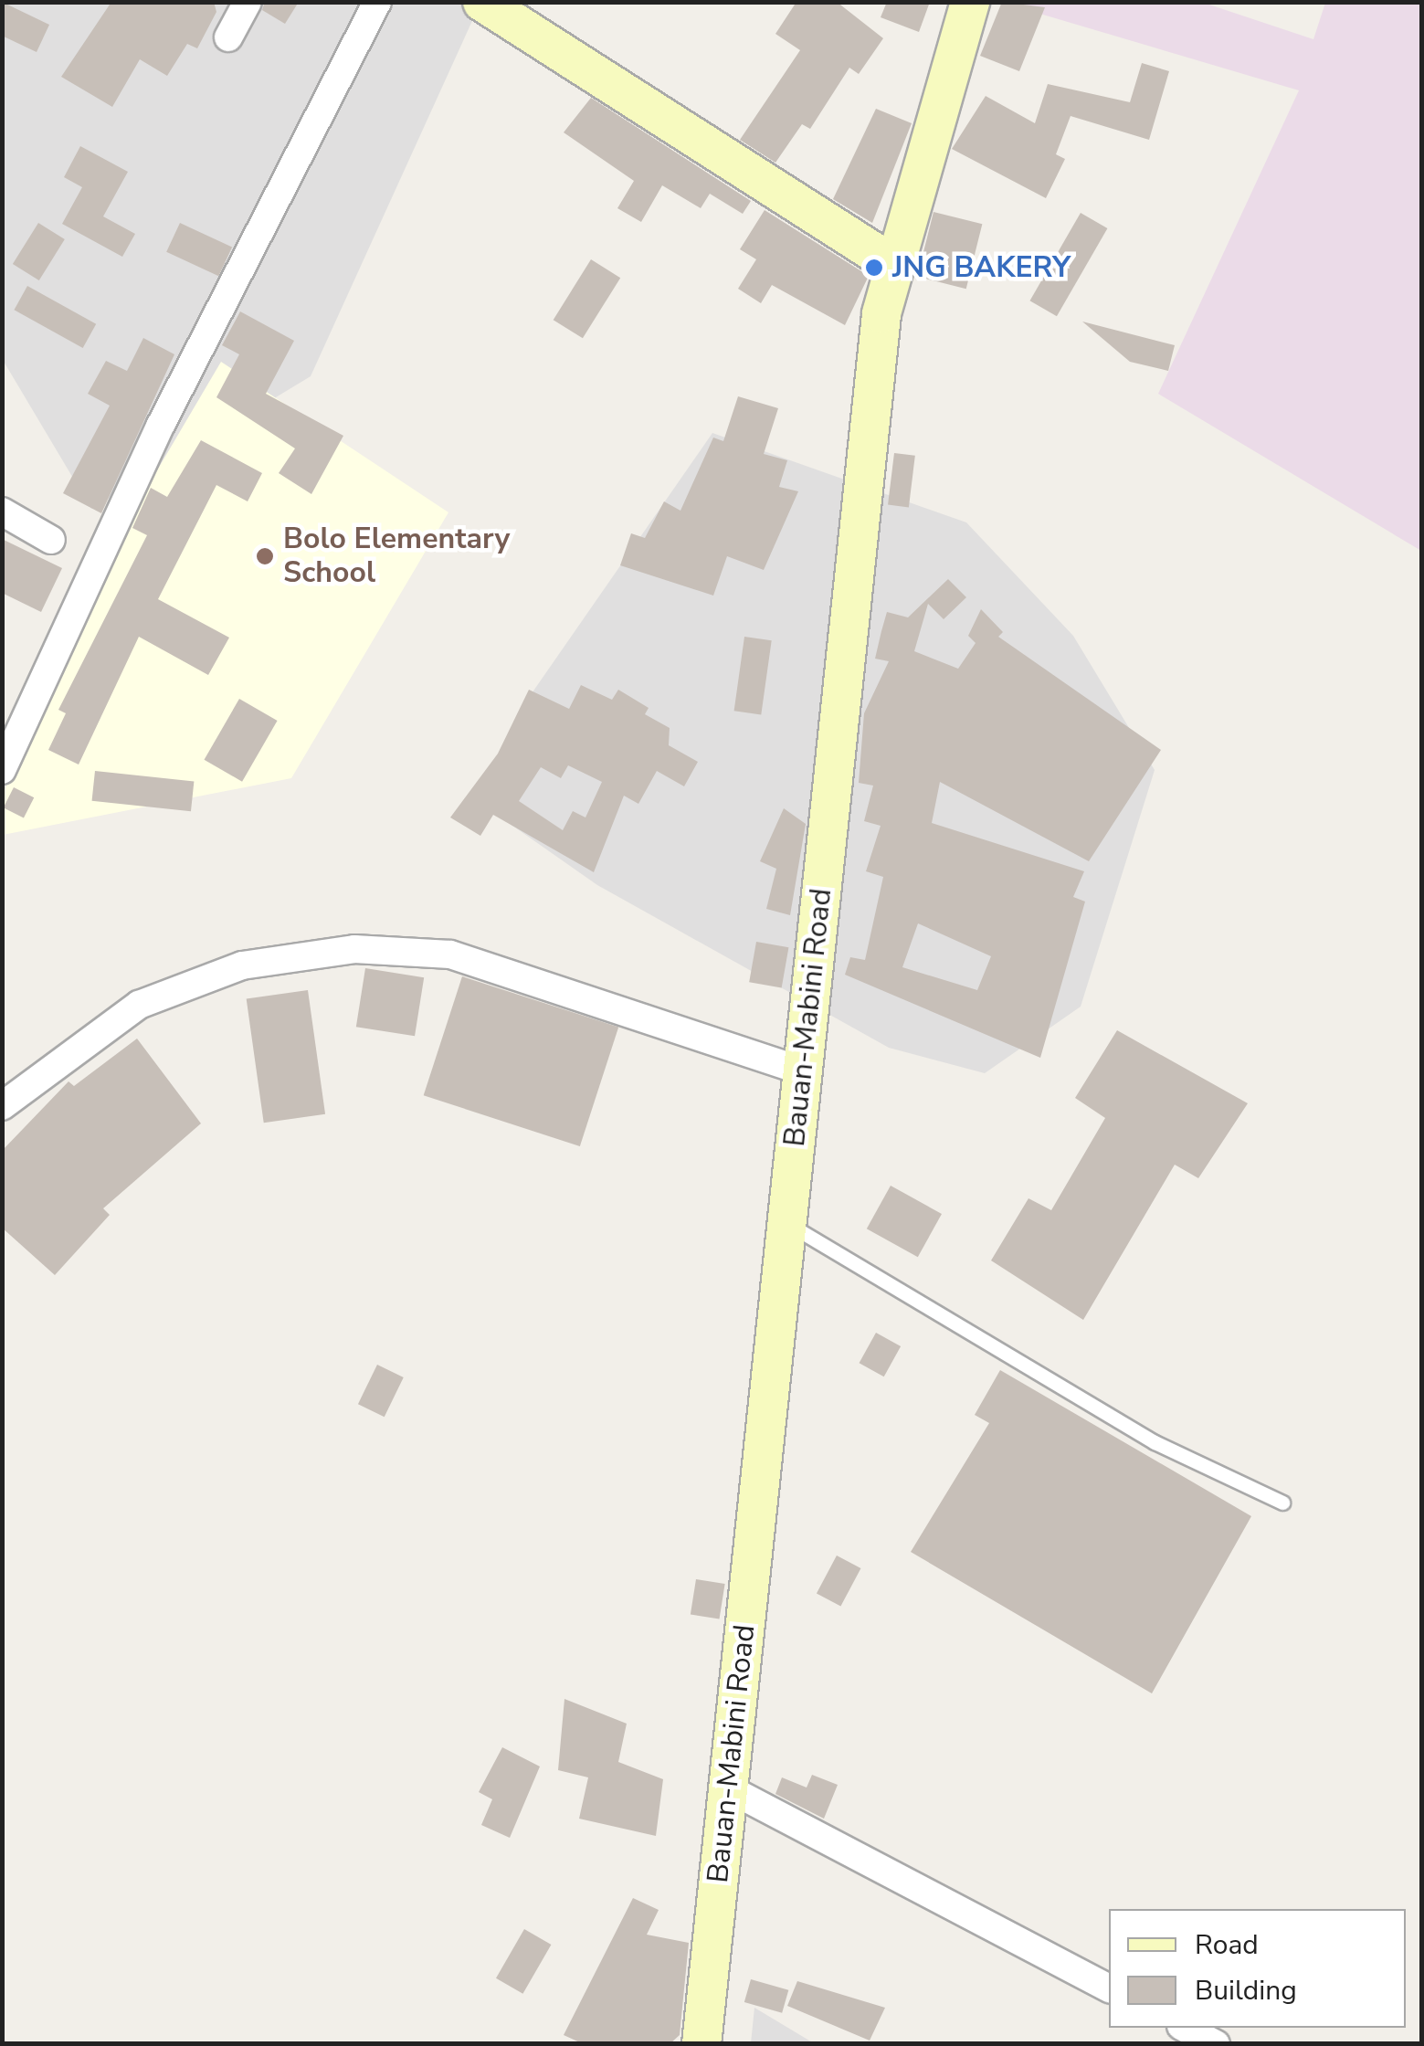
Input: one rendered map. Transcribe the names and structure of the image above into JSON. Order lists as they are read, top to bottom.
{
  "streets": {
    "main road": ["Bauan-Mabini Road"]
  },
  "places": ["JNG BAKERY", "Bolo Elementary School"],
  "legend": ["Road", "Building"]
}
